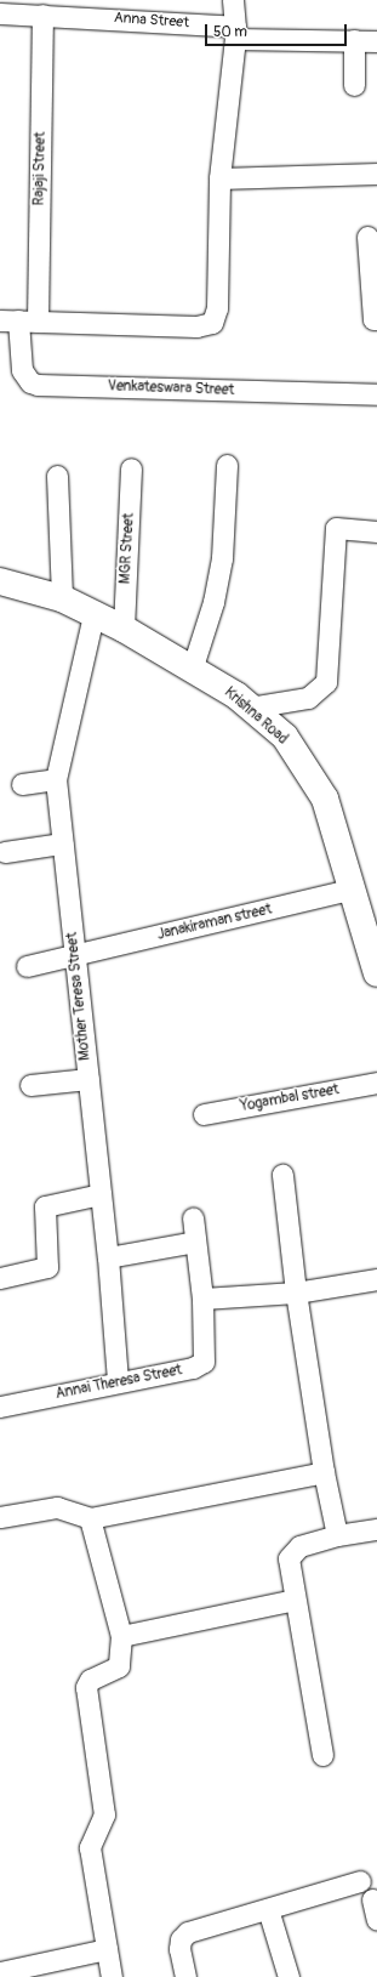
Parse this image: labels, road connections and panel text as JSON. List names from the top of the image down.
{
  "streets": {
    "street": [
      "Anna Street",
      "Rajaji Street",
      "Venkateswara Street",
      "MGR Street",
      "Krishna Road",
      "Janakiraman street",
      "Mother Teresa Street",
      "Yogambal street",
      "Annai Theresa Street"
    ]
  },
  "crossings": [
    ["Anna Street", "Rajaji Street"],
    ["Rajaji Street", "Venkateswara Street"],
    ["MGR Street", "Krishna Road"],
    ["Krishna Road", "Janakiraman street"],
    ["Krishna Road", "Mother Teresa Street"],
    ["Janakiraman street", "Mother Teresa Street"],
    ["Mother Teresa Street", "Annai Theresa Street"]
  ],
  "scale_bar": "50 m"
}
